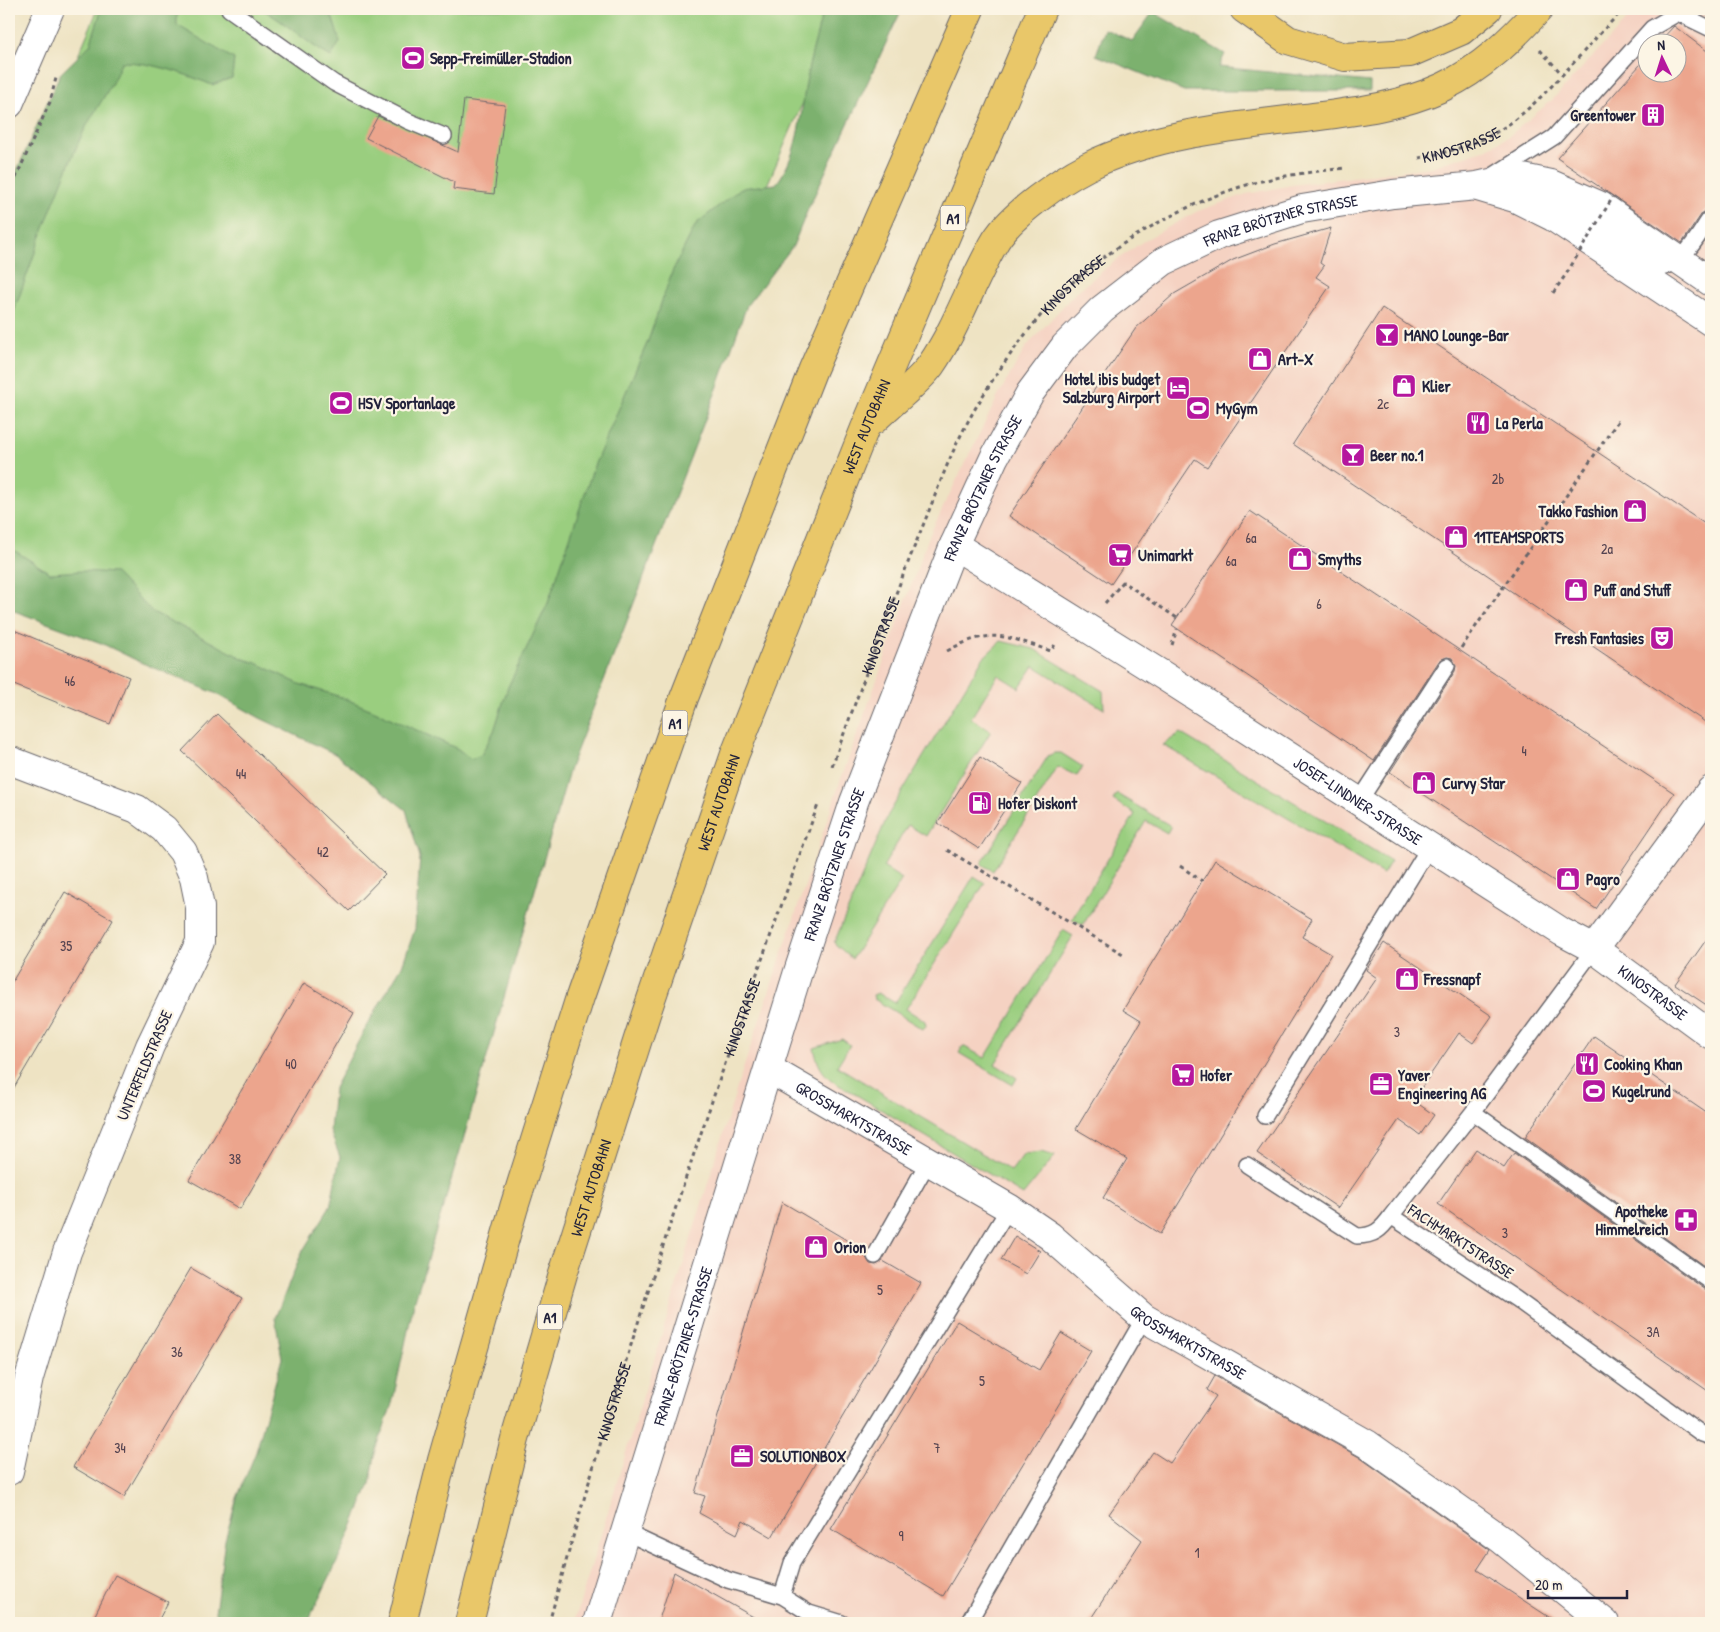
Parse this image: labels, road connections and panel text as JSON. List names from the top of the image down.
{
  "streets": {
    "highway": ["A1", "WEST AUTOBAHN"],
    "street": [
      "KINOSTRASSE",
      "FRANZ BRÖTZNER STRASSE",
      "JOSEF-LINDNER-STRASSE",
      "UNTERFELDSTRASSE",
      "GROSSMARKTSTRASSE",
      "FRANZ-BRÖTZNER-STRASSE"
    ],
    "lane": ["FACHMARKTSTRASSE"]
  },
  "crossings": [
    ["KINOSTRASSE", "JOSEF-LINDNER-STRASSE"],
    ["KINOSTRASSE", "FACHMARKTSTRASSE"],
    ["FRANZ BRÖTZNER STRASSE", "JOSEF-LINDNER-STRASSE"],
    ["FRANZ BRÖTZNER STRASSE", "GROSSMARKTSTRASSE"],
    ["FRANZ BRÖTZNER STRASSE", "FRANZ-BRÖTZNER-STRASSE"],
    ["JOSEF-LINDNER-STRASSE", "FACHMARKTSTRASSE"],
    ["GROSSMARKTSTRASSE", "FRANZ-BRÖTZNER-STRASSE"]
  ],
  "places": {
    "sports": [
      "Sepp-Freimüller-Stadion",
      "HSV Sportanlage",
      "MyGym",
      "Kugelrund"
    ],
    "building": ["Greentower"],
    "bar": ["MANO Lounge-Bar", "Beer no.1"],
    "shop": [
      "Art-X",
      "Klier",
      "Takko Fashion",
      "11TEAMSPORTS",
      "Smyths",
      "Puff and Stuff",
      "Curvy Star",
      "Pagro",
      "Fressnapf",
      "Orion"
    ],
    "hotel": ["Hotel ibis budget Salzburg Airport"],
    "restaurant": ["La Perla", "Cooking Khan"],
    "supermarket": ["Unimarkt", "Hofer"],
    "theatre": ["Fresh Fantasies"],
    "fuel station": ["Hofer Diskont"],
    "office": ["Yaver Engineering AG", "SOLUTIONBOX"],
    "pharmacy": ["Apotheke Himmelreich"]
  },
  "house_numbers": [
    "2c",
    "2b",
    "6a",
    "2a",
    "6a",
    "6",
    "46",
    "4",
    "44",
    "42",
    "35",
    "3",
    "40",
    "38",
    "3",
    "5",
    "3A",
    "36",
    "5",
    "34",
    "7",
    "9",
    "1"
  ],
  "scale_bar": "20 m",
  "north": "top"
}
